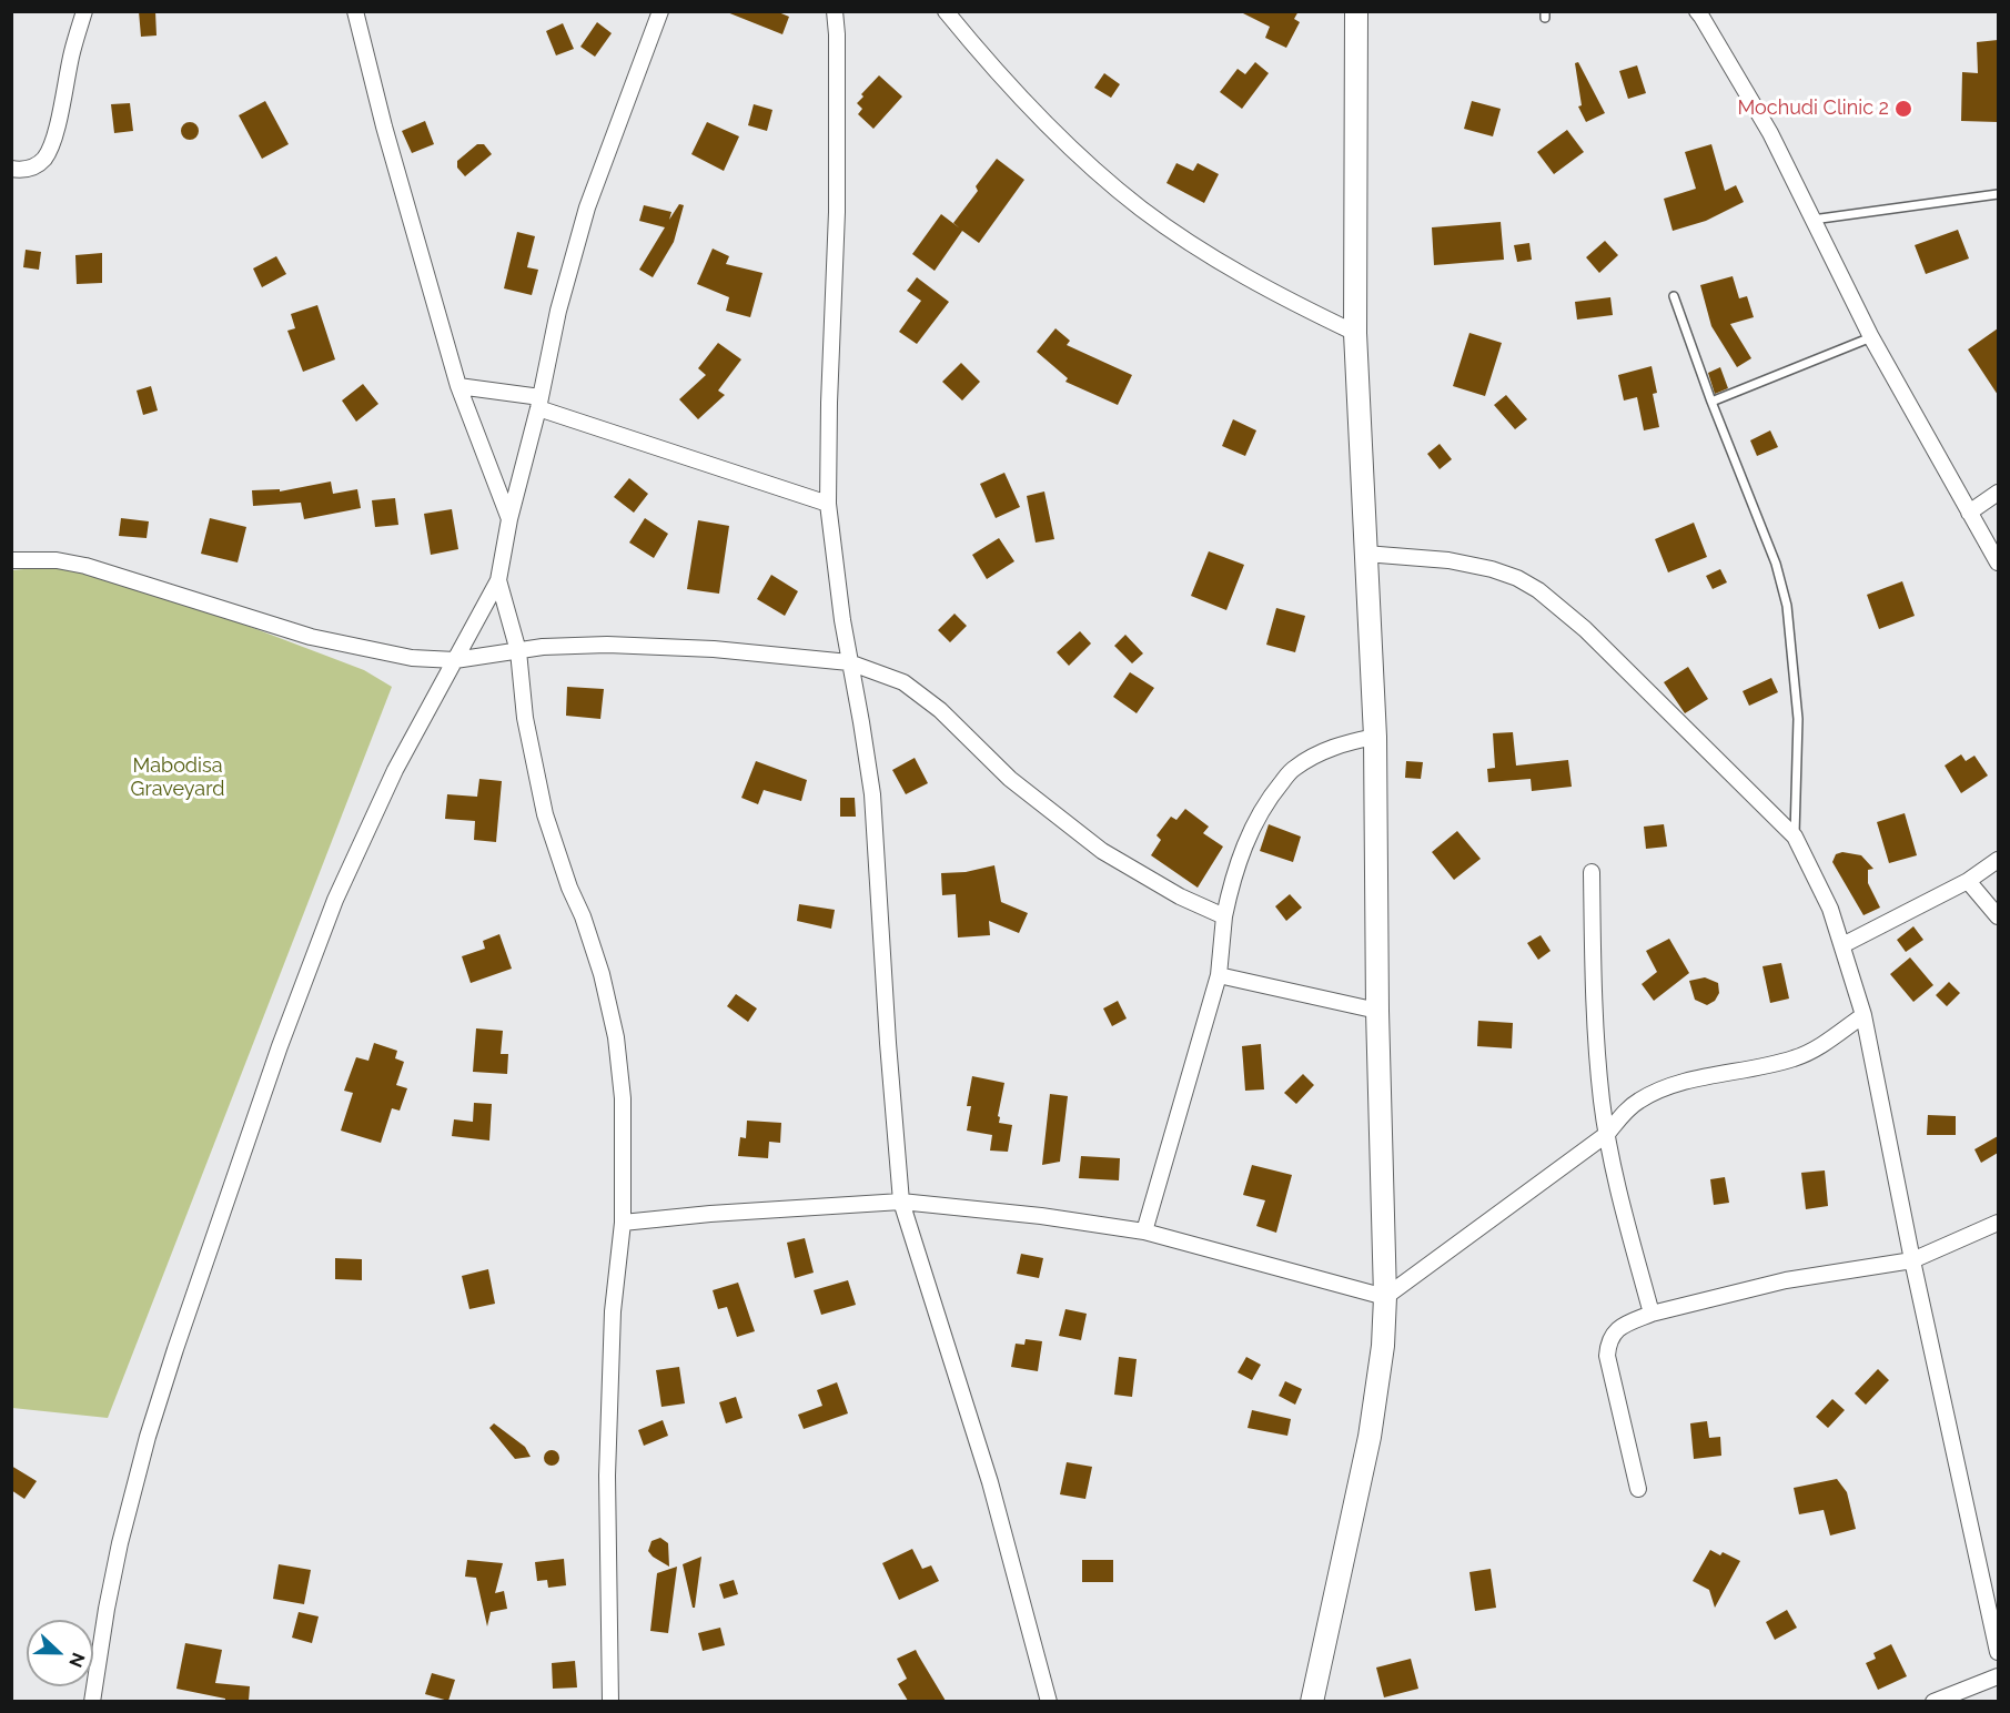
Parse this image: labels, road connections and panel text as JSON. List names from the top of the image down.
{
  "parks": ["Mabodisa Graveyard"],
  "places": ["Mochudi Clinic 2"],
  "north": "right"
}
